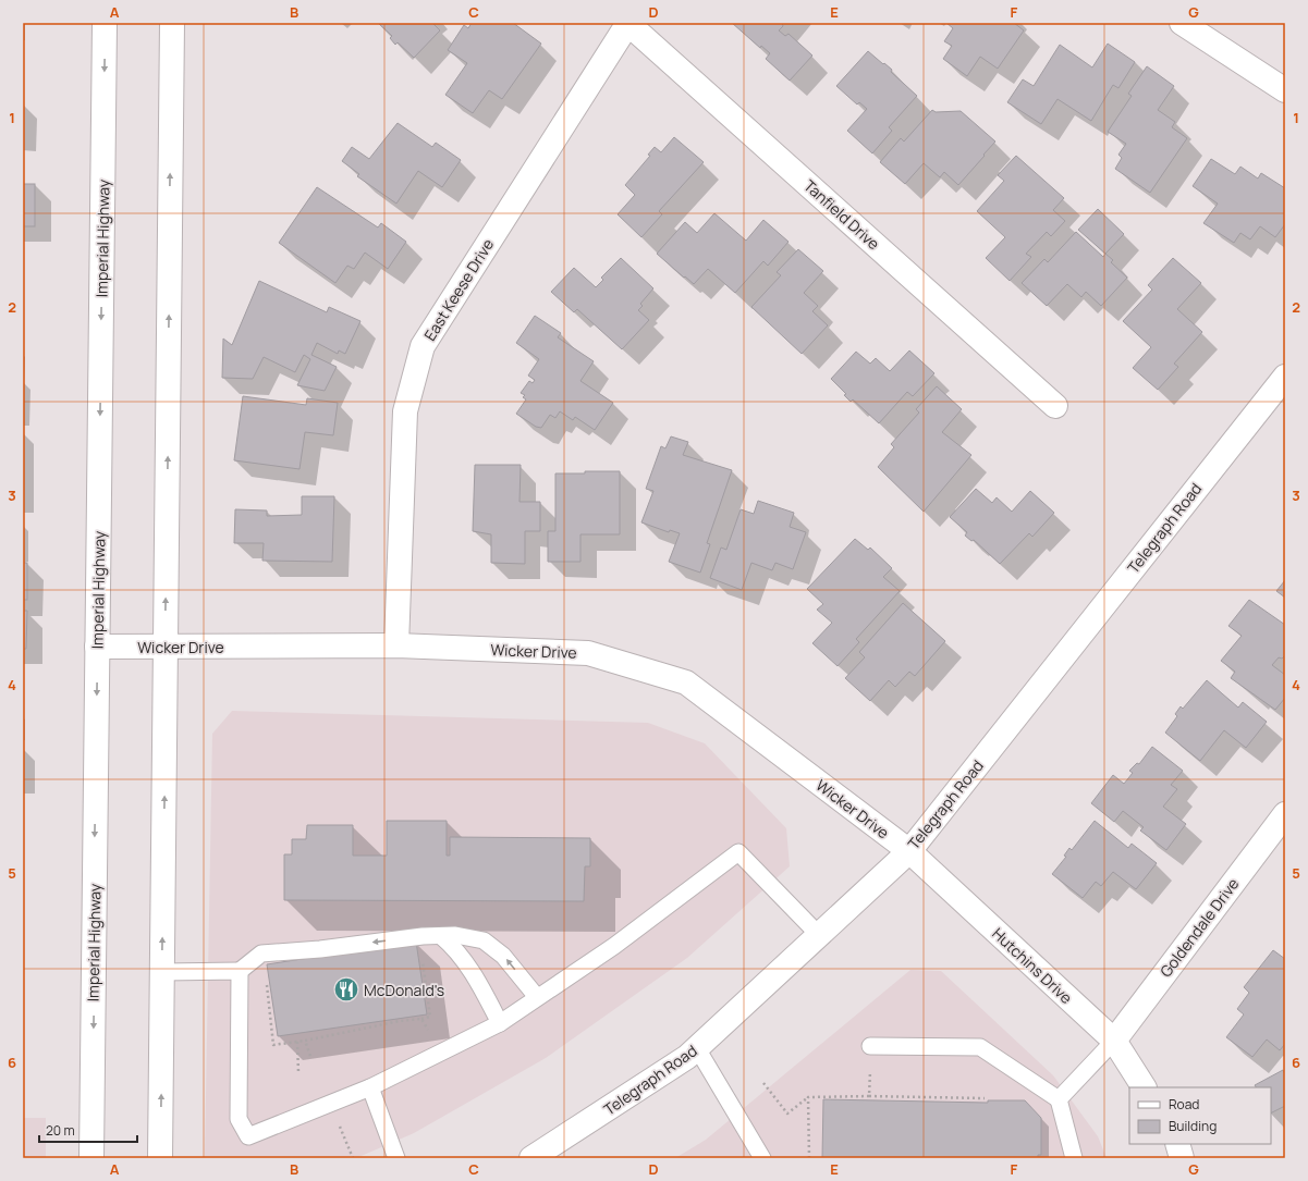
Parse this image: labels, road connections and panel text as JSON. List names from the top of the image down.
{
  "streets": {
    "main road": [
      "Tanfield Drive",
      "Imperial Highway",
      "East Keese Drive",
      "Telegraph Road",
      "Wicker Drive",
      "Goldendale Drive",
      "Hutchins Drive"
    ]
  },
  "crossings": [
    ["Tanfield Drive", "East Keese Drive"],
    ["Imperial Highway", "Wicker Drive"],
    ["East Keese Drive", "Wicker Drive"],
    ["Telegraph Road", "Wicker Drive"],
    ["Telegraph Road", "Hutchins Drive"],
    ["Wicker Drive", "Hutchins Drive"],
    ["Goldendale Drive", "Hutchins Drive"]
  ],
  "places": {
    "restaurant": ["McDonald's"]
  },
  "legend": ["Road", "Building"],
  "scale_bar": "20 m",
  "grid": {
    "columns": [
      "A",
      "B",
      "C",
      "D",
      "E",
      "F",
      "G"
    ],
    "rows": [
      "1",
      "2",
      "3",
      "4",
      "5",
      "6"
    ]
  }
}
